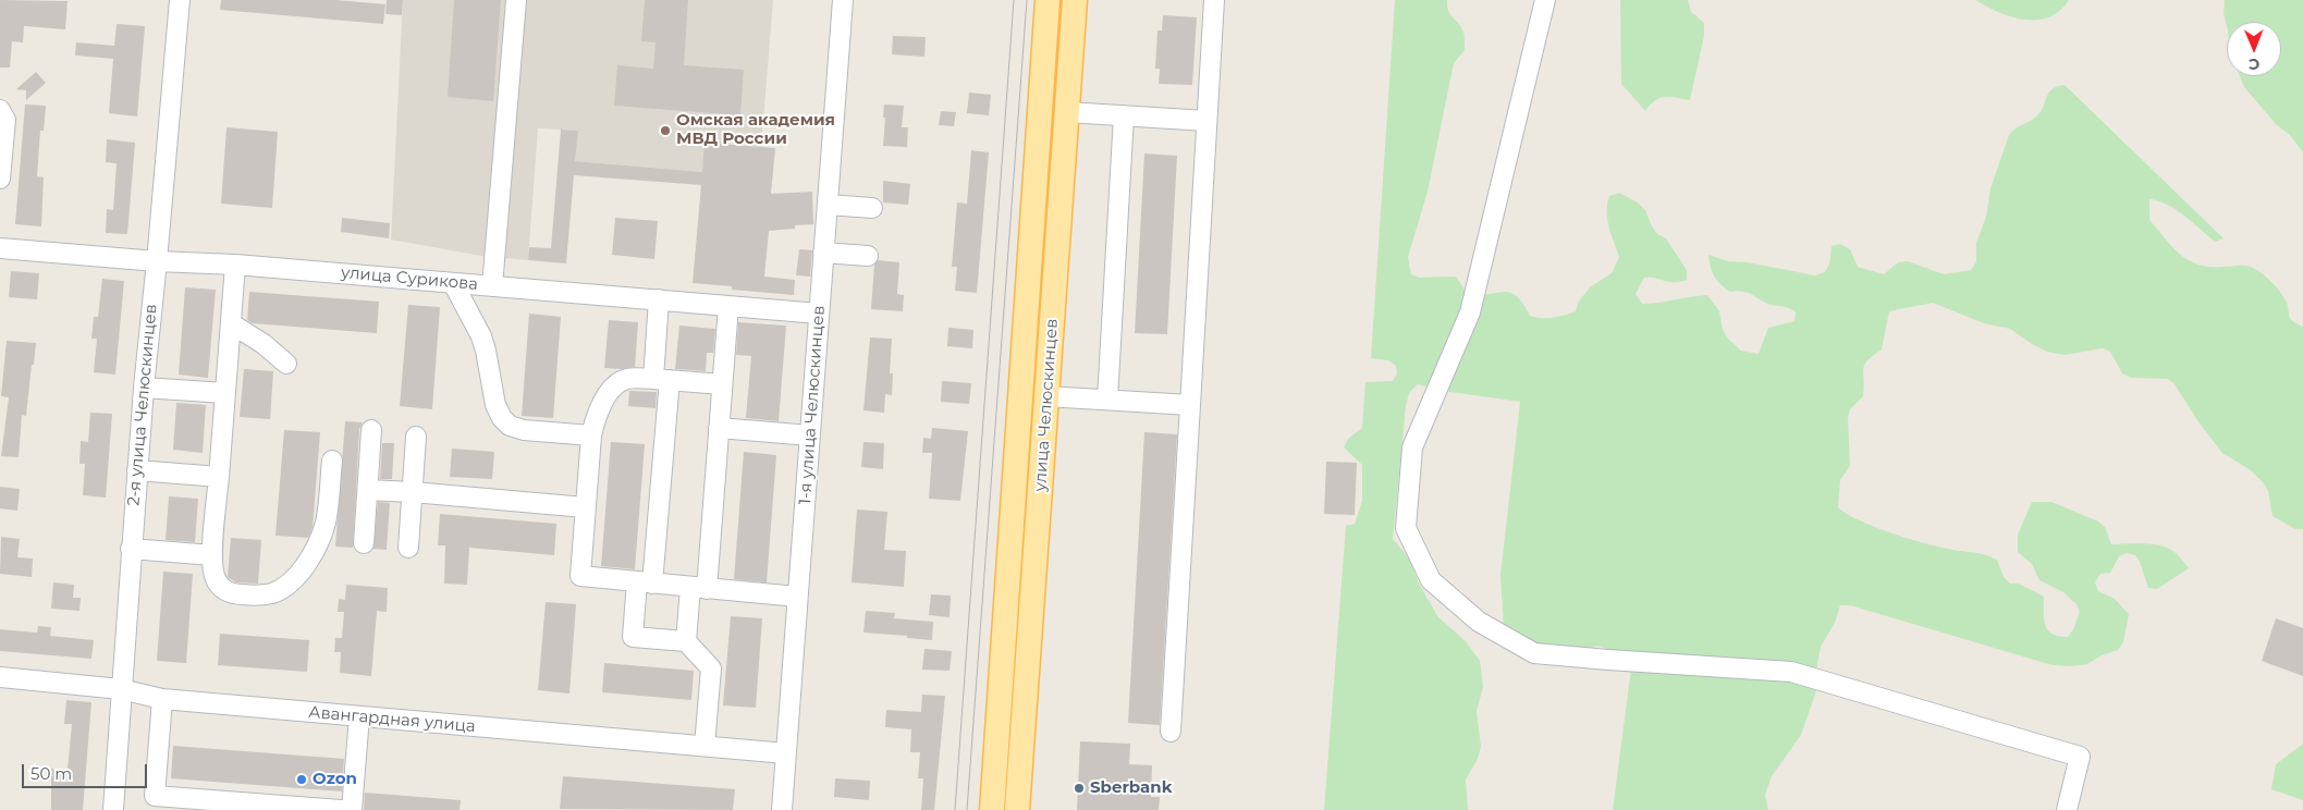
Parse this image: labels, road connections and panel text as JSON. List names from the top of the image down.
{
  "streets": {
    "main road": ["улица Челюскинцев"],
    "street": [
      "улица Сурикова",
      "2-я улица Челюскинцев",
      "1-я улица Челюскинцев",
      "Авангардная улица"
    ]
  },
  "crossings": [
    ["улица Сурикова", "2-я улица Челюскинцев"],
    ["улица Сурикова", "1-я улица Челюскинцев"],
    ["2-я улица Челюскинцев", "Авангардная улица"],
    ["1-я улица Челюскинцев", "Авангардная улица"]
  ],
  "places": ["Омская академия МВД России", "Ozon", "Sberbank"],
  "scale_bar": "50 m",
  "north": "bottom"
}
